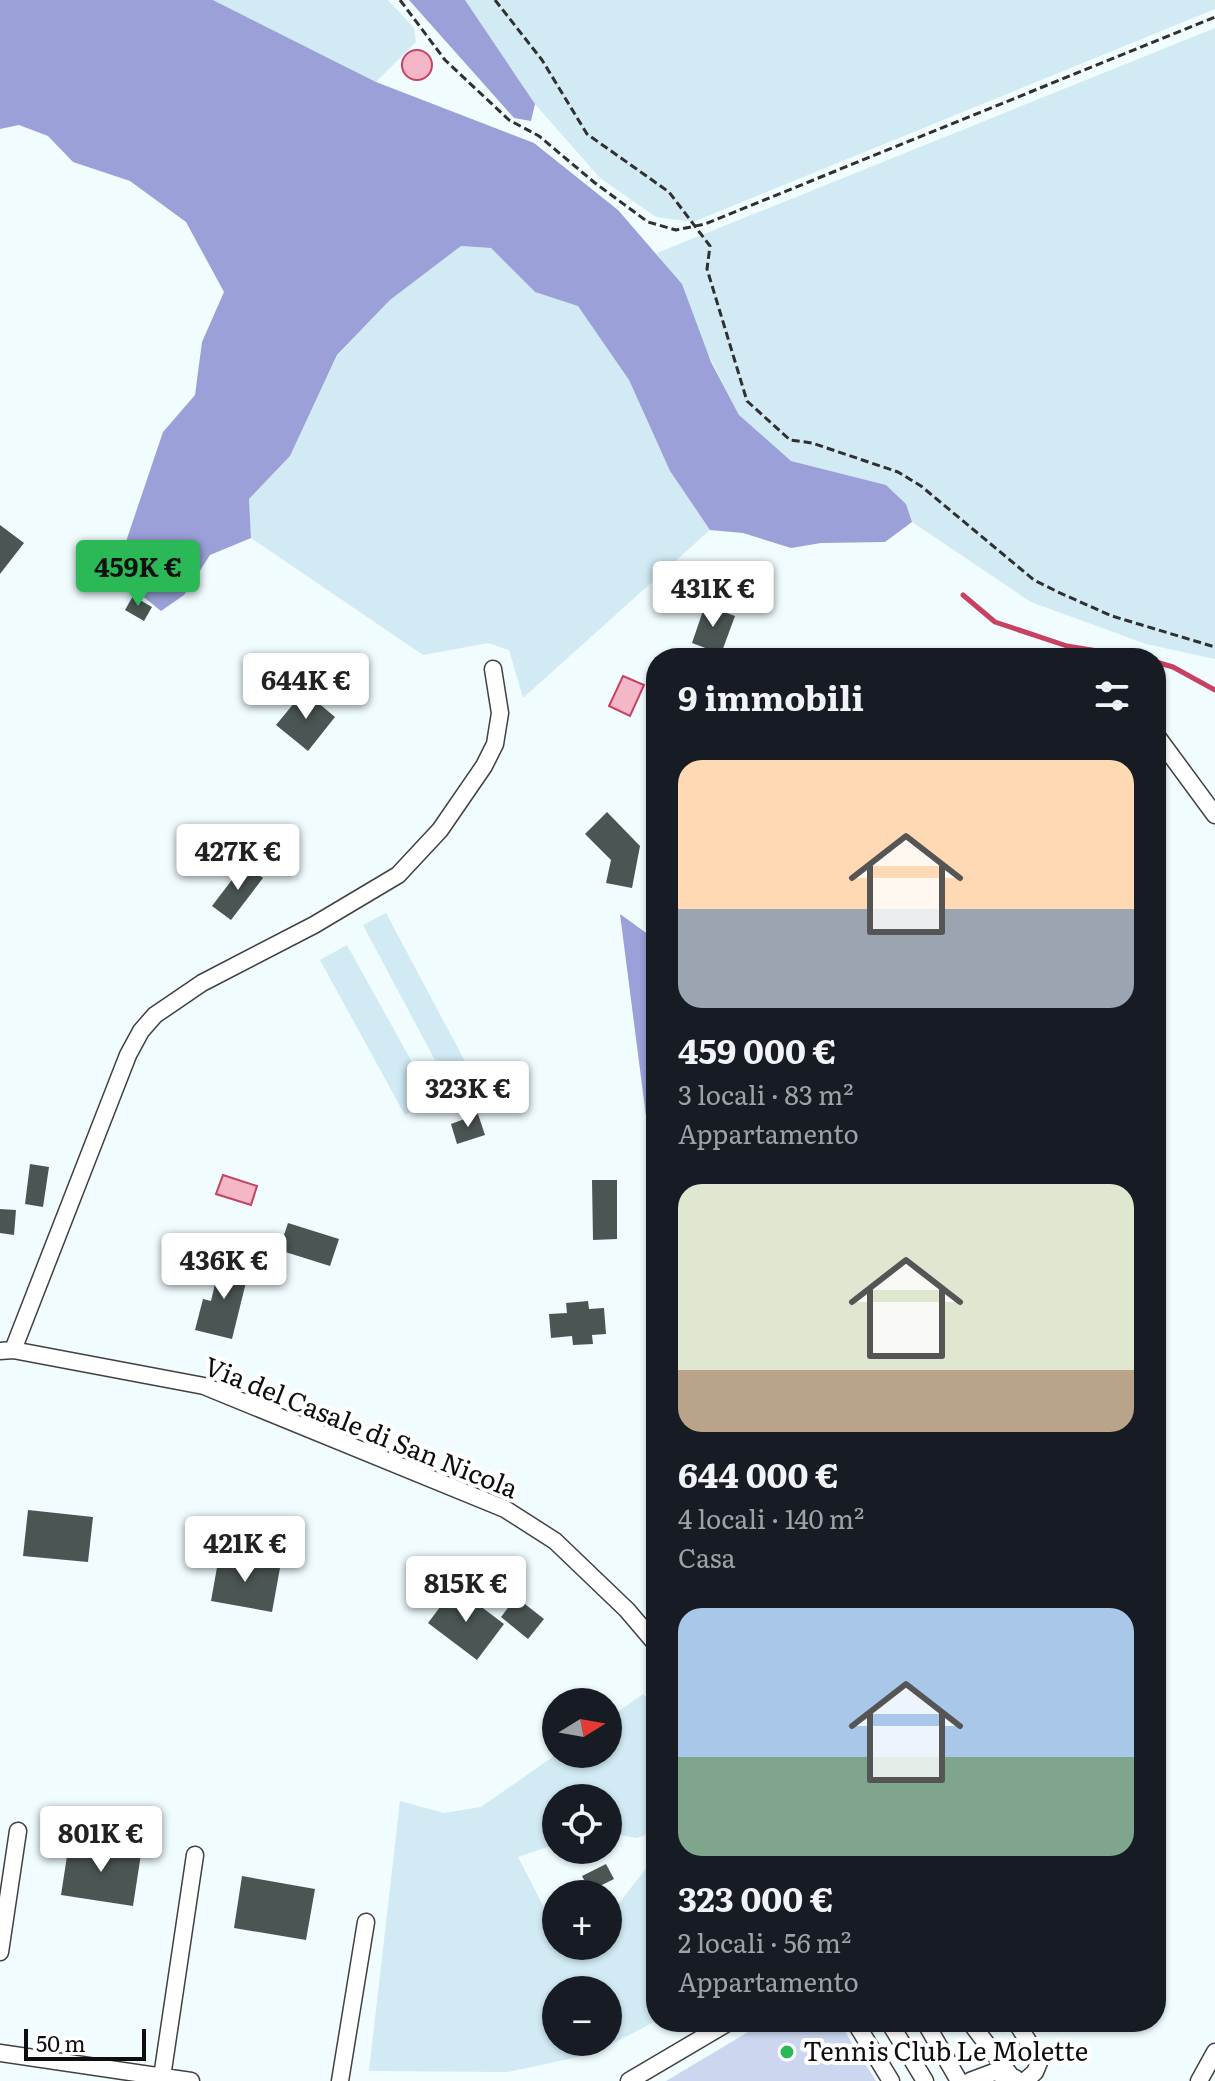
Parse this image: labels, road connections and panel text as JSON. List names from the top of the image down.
{
  "streets": {
    "street": ["Via del Casale di San Nicola"]
  },
  "places": ["Tennis Club Le Molette"],
  "scale_bar": "50 m",
  "north": "right",
  "page": {
    "price": [
      "459K €",
      "431K €",
      "644K €",
      "427K €",
      "323K €",
      "436K €",
      "421K €",
      "815K €",
      "801K €"
    ],
    "heading": "9 immobili",
    "list": [
      {
        "name": "459 000 €",
        "note": "3 locali · 83 m² · Appartamento"
      },
      {
        "name": "644 000 €",
        "note": "4 locali · 140 m² · Casa"
      },
      {
        "name": "323 000 €",
        "note": "2 locali · 56 m² · Appartamento"
      }
    ],
    "map_buttons": ["+", "−"],
    "scale": "50 m"
  }
}
